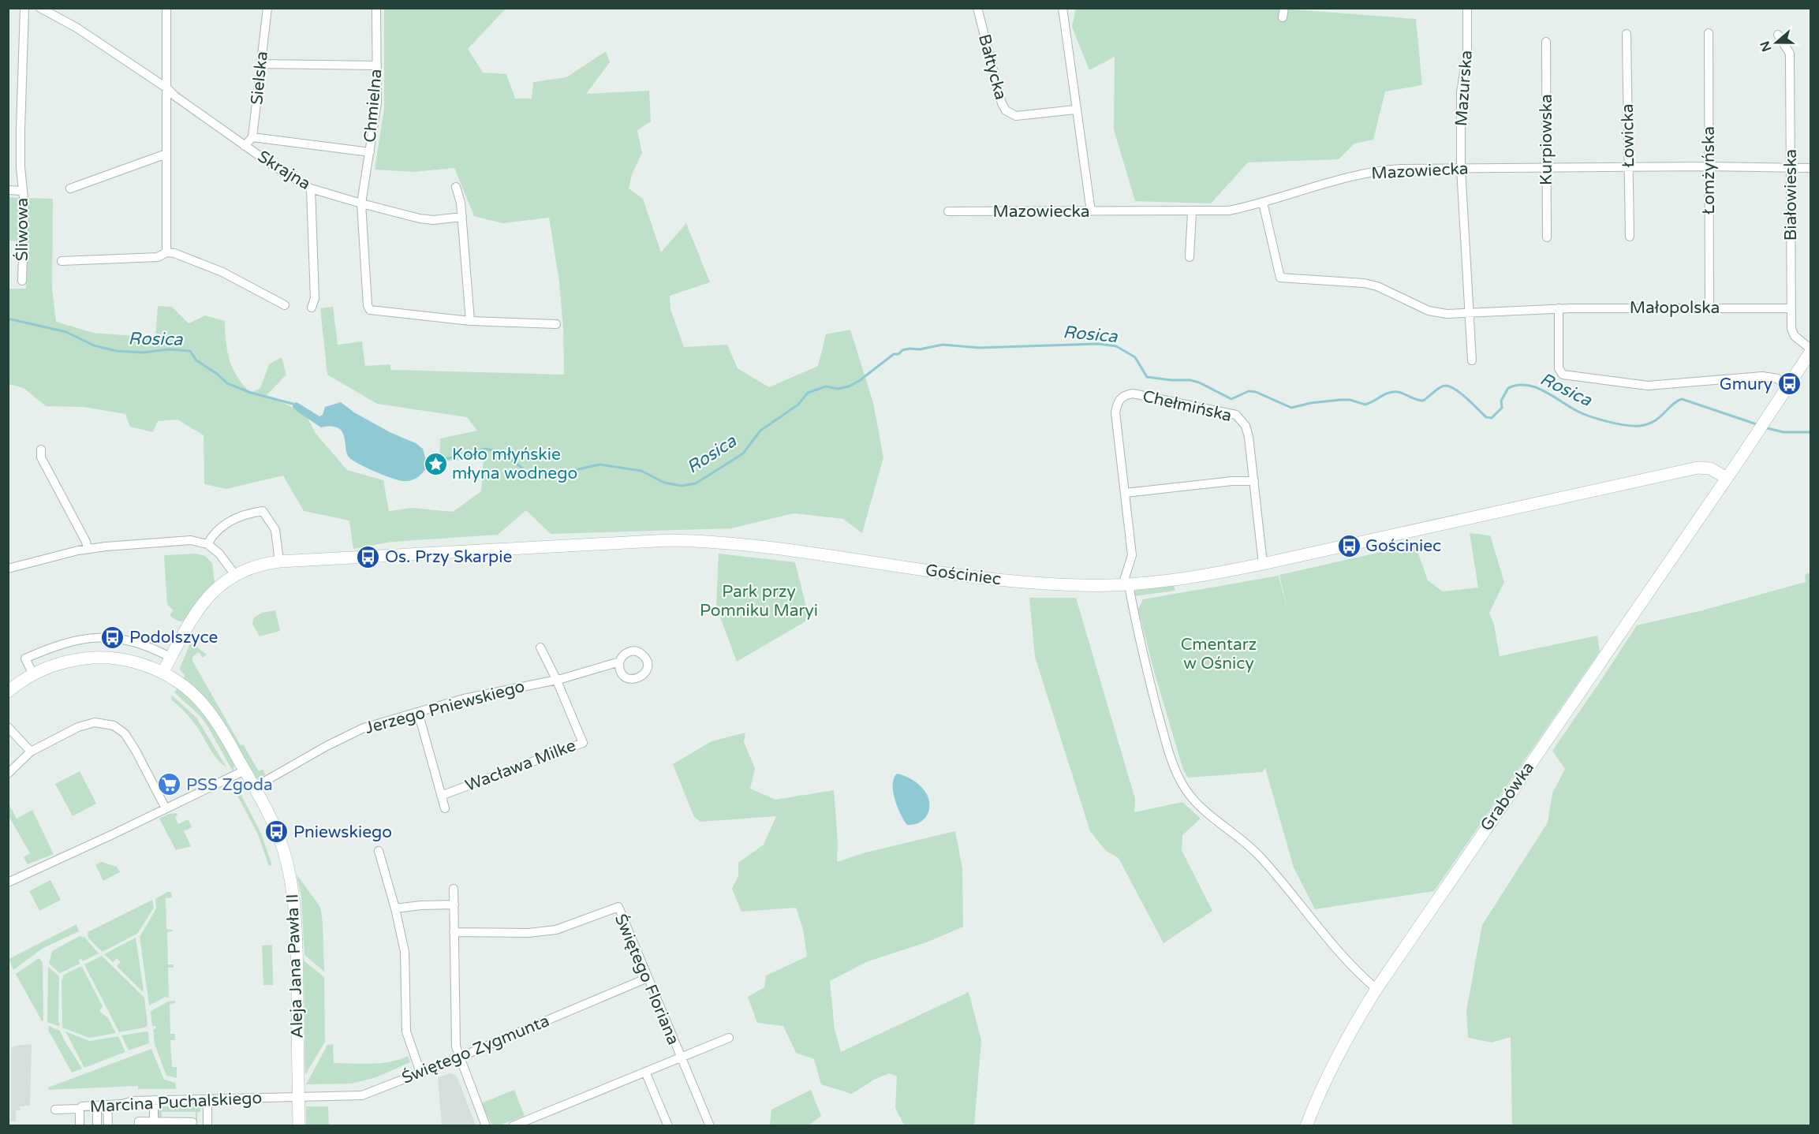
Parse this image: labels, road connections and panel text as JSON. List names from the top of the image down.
{
  "streets": {
    "street": [
      "Bałtycka",
      "Sielska",
      "Mazurska",
      "Chmielna",
      "Łowicka",
      "Kurpiowska",
      "Skrajna",
      "Łomżyńska",
      "Mazowiecka",
      "Białowieska",
      "Śliwowa",
      "Małopolska",
      "Chełmińska",
      "Gościniec",
      "Jerzego Pniewskiego",
      "Wacława Milke",
      "Grabówka",
      "Aleja Jana Pawła II",
      "Świętego Floriana",
      "Świętego Zygmunta",
      "Marcina Puchalskiego"
    ]
  },
  "crossings": [
    ["Sielska", "Skrajna"],
    ["Mazurska", "Mazowiecka"],
    ["Chmielna", "Skrajna"],
    ["Łowicka", "Mazowiecka"],
    ["Kurpiowska", "Mazowiecka"],
    ["Łomżyńska", "Mazowiecka"],
    ["Łomżyńska", "Małopolska"],
    ["Mazowiecka", "Białowieska"],
    ["Mazowiecka", "Małopolska"],
    ["Białowieska", "Małopolska"],
    ["Białowieska", "Grabówka"],
    ["Chełmińska", "Gościniec"],
    ["Gościniec", "Grabówka"],
    ["Gościniec", "Aleja Jana Pawła II"],
    ["Jerzego Pniewskiego", "Wacława Milke"],
    ["Jerzego Pniewskiego", "Aleja Jana Pawła II"],
    ["Aleja Jana Pawła II", "Świętego Zygmunta"],
    ["Aleja Jana Pawła II", "Marcina Puchalskiego"],
    ["Świętego Floriana", "Świętego Zygmunta"],
    ["Świętego Zygmunta", "Marcina Puchalskiego"]
  ],
  "water": ["Rosica"],
  "parks": ["Park przy Pomniku Maryi", "Cmentarz w Ośnicy"],
  "places": {
    "bus stop": [
      "Gmury",
      "Gościniec",
      "Os. Przy Skarpie",
      "Podolszyce",
      "Pniewskiego"
    ],
    "place": ["Koło młyńskie młyna wodnego"],
    "supermarket": ["PSS Zgoda"]
  },
  "north": "left"
}
